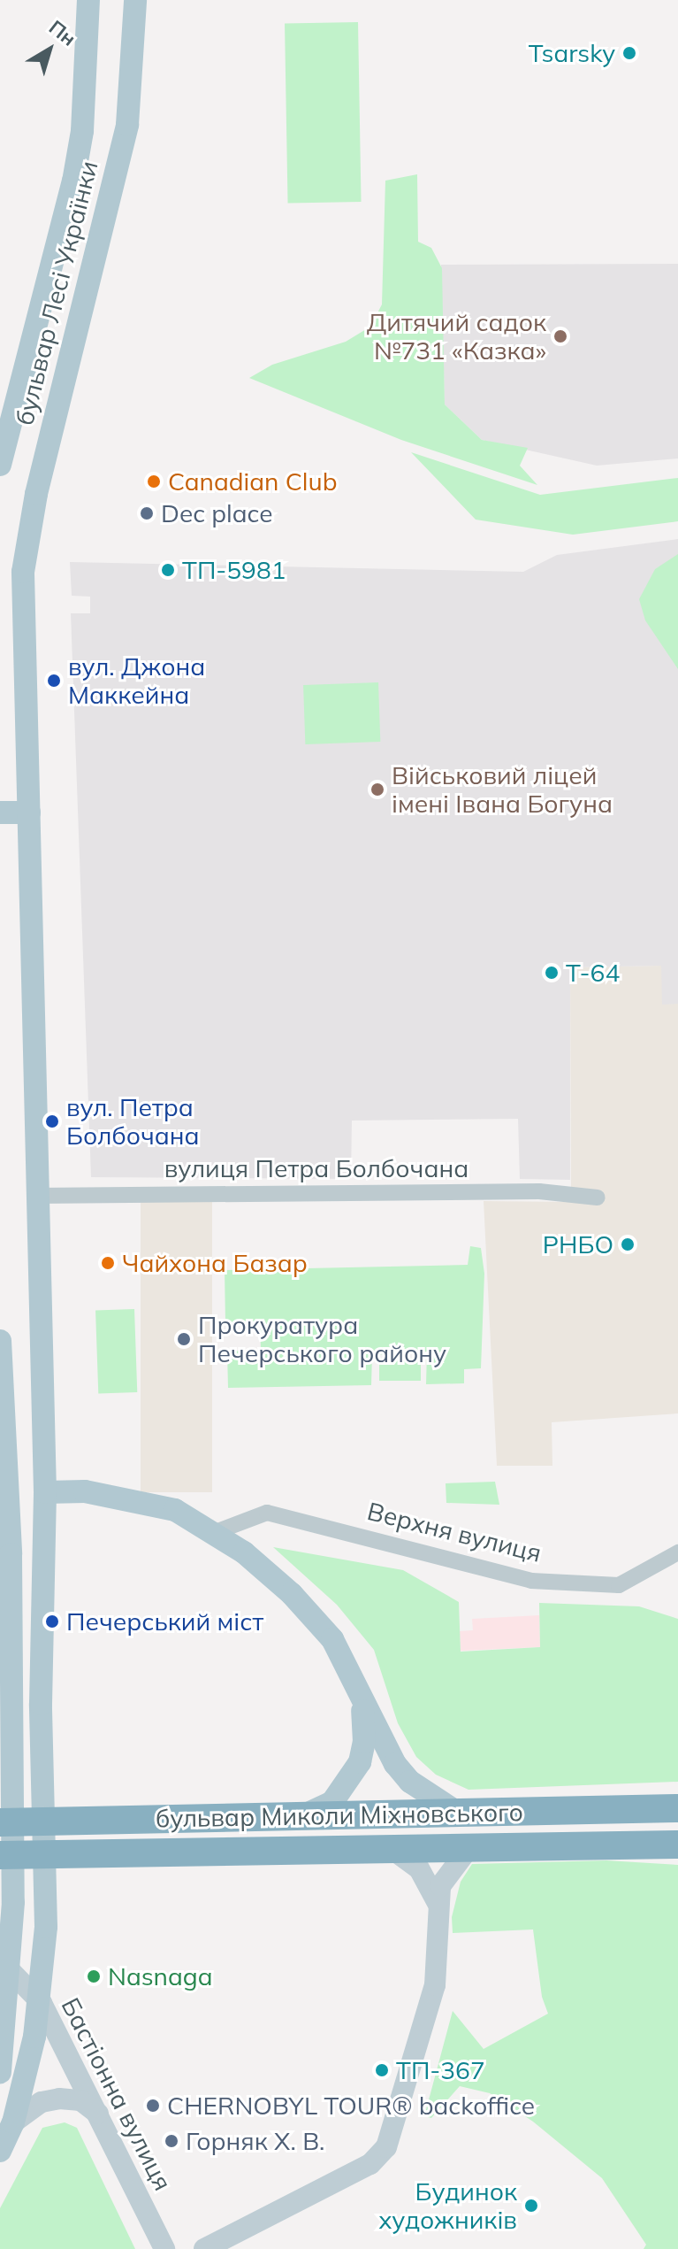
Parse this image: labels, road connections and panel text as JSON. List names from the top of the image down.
{
  "streets": {
    "highway": ["бульвар Миколи Міхновського"],
    "main road": ["бульвар Лесі Українки"],
    "street": ["вулиця Петра Болбочана", "Верхня вулиця", "Бастіонна вулиця"]
  },
  "crossings": [
    ["бульвар Лесі Українки", "вулиця Петра Болбочана"],
    ["бульвар Лесі Українки", "Бастіонна вулиця"]
  ],
  "places": [
    "Tsarsky",
    "Дитячий садок №731 «Казка»",
    "Canadian Club",
    "Dec place",
    "ТП-5981",
    "вул. Джона Маккейна",
    "Військовий ліцей імені Івана Богуна",
    "Т-64",
    "вул. Петра Болбочана",
    "РНБО",
    "Чайхона Базар",
    "Прокуратура Печерського району",
    "Печерський міст",
    "Nasnaga",
    "ТП-367",
    "CHERNOBYL TOUR® backoffice",
    "Горняк Х. В.",
    "Будинок художників"
  ],
  "north": "top right"
}
